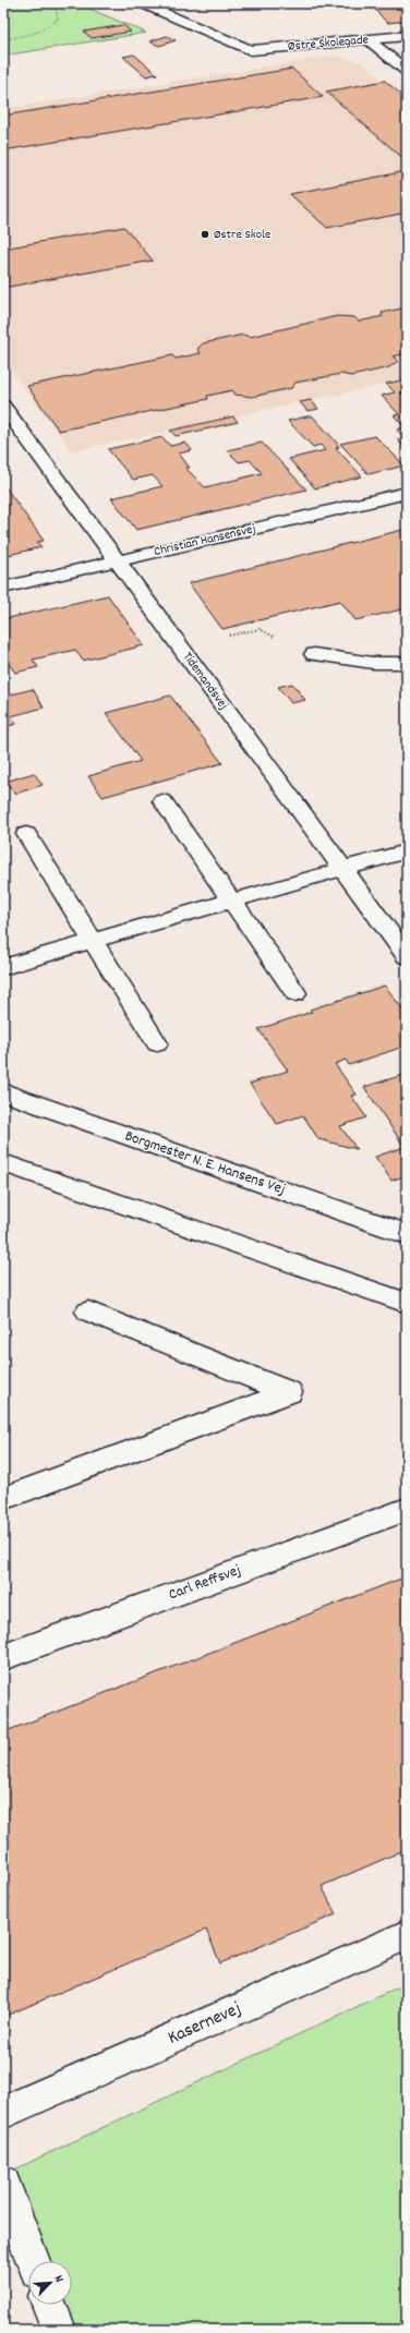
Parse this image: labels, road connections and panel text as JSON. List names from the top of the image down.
{
  "streets": {
    "street": [
      "Østre Skolegade",
      "Christian Hansensvej",
      "Tidemandsvej",
      "Borgmester N. E. Hansens Vej",
      "Carl Reffsvej",
      "Kasernevej"
    ]
  },
  "crossings": [
    ["Christian Hansensvej", "Tidemandsvej"]
  ],
  "places": ["Østre Skole"],
  "north": "top right"
}
